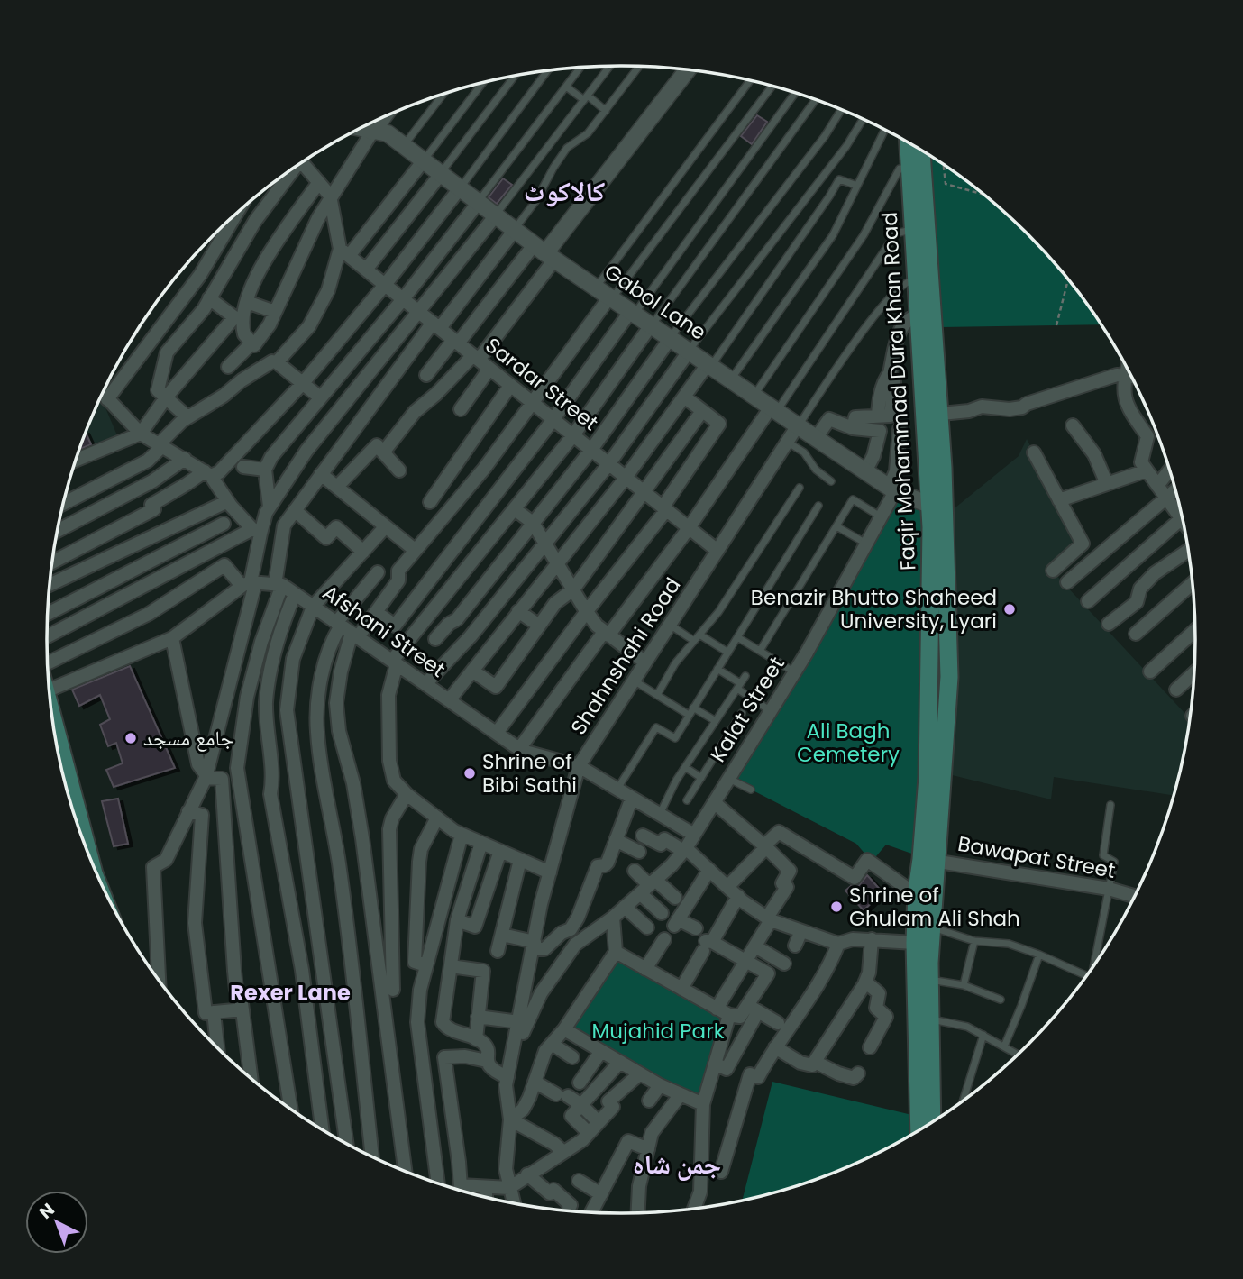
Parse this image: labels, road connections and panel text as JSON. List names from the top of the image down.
{
  "streets": {
    "main road": ["Faqir Mohammad Dura Khan Road"],
    "street": [
      "Gabol Lane",
      "Sardar Street",
      "Afshani Street",
      "Shahnshahi Road",
      "Kalat Street",
      "Bawapat Street"
    ]
  },
  "crossings": [
    ["Gabol Lane", "Faqir Mohammad Dura Khan Road"],
    ["Gabol Lane", "Shahnshahi Road"],
    ["Gabol Lane", "Kalat Street"],
    ["Sardar Street", "Shahnshahi Road"],
    ["Faqir Mohammad Dura Khan Road", "Bawapat Street"],
    ["Afshani Street", "Shahnshahi Road"],
    ["Afshani Street", "Kalat Street"],
    ["Shahnshahi Road", "Kalat Street"]
  ],
  "districts": ["کالاکوٹ", "Rexer Lane", "جمن شاہ"],
  "parks": ["Ali Bagh Cemetery", "Mujahid Park"],
  "places": [
    "Benazir Bhutto Shaheed University, Lyari",
    "جامع مسجد",
    "Shrine of Bibi Sathi",
    "Shrine of Ghulam Ali Shah"
  ],
  "north": "top left"
}
